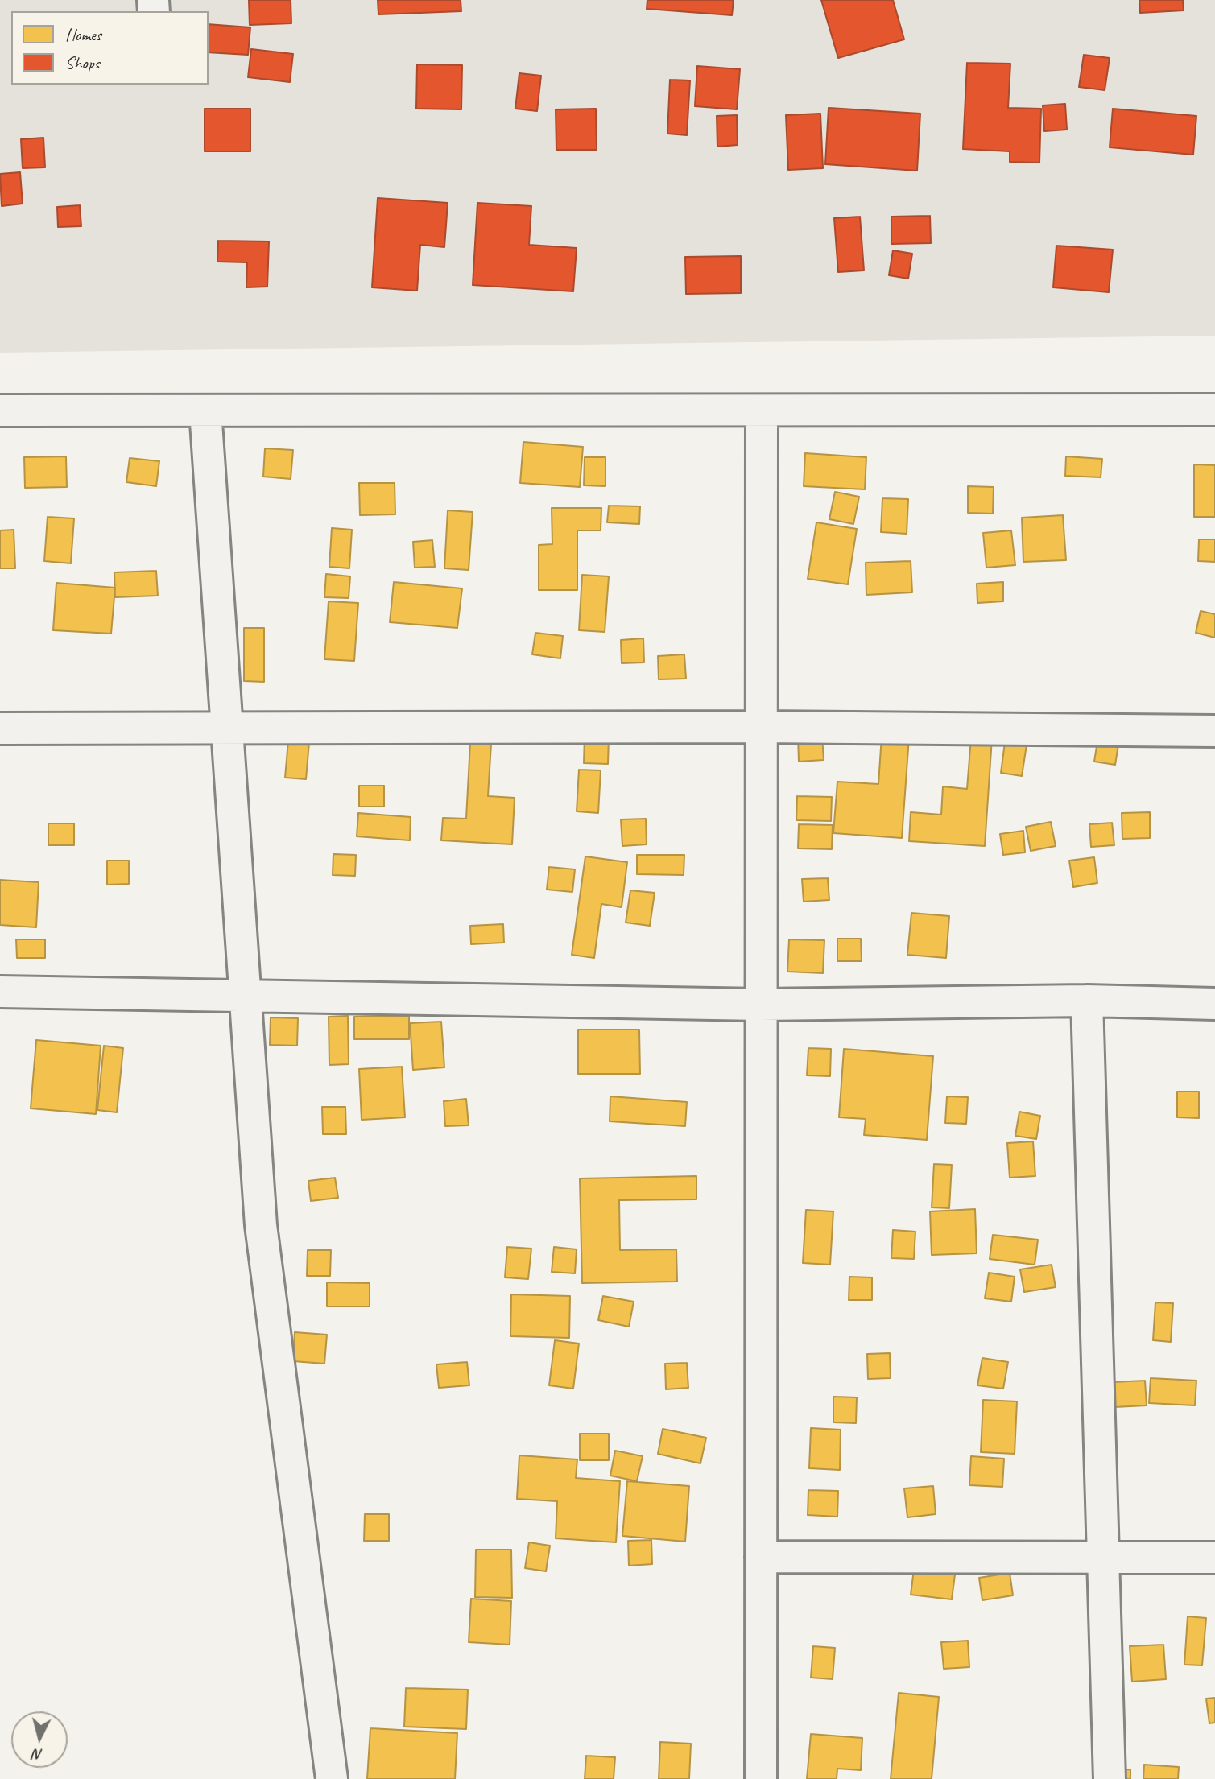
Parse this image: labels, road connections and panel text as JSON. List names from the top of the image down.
{
  "legend": ["Homes", "Shops"],
  "north": "bottom"
}
